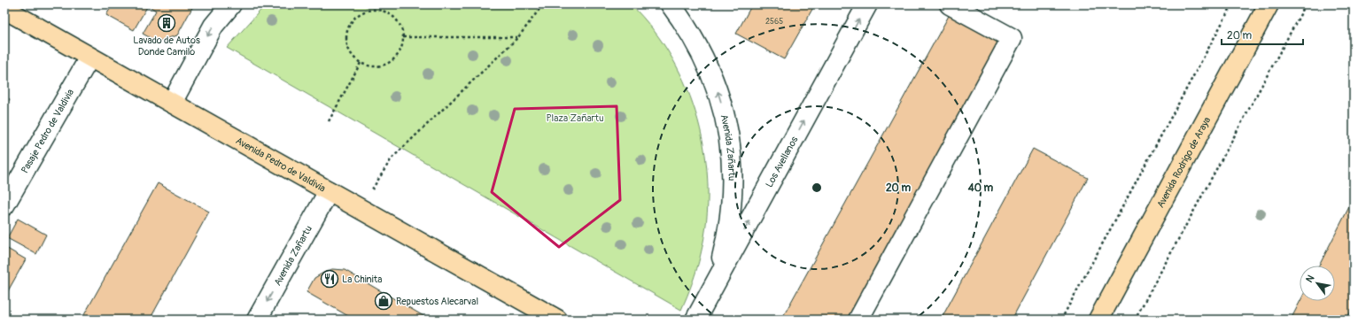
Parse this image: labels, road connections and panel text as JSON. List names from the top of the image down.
{
  "streets": {
    "main road": ["Avenida Rodrigo de Araya", "Avenida Pedro de Valdivia"],
    "street": ["Pasaje Pedro de Valdivia", "Avenida Zañartu", "Los Avellanos"]
  },
  "crossings": [
    ["Pasaje Pedro de Valdivia", "Avenida Pedro de Valdivia"],
    ["Avenida Zañartu", "Los Avellanos"],
    ["Avenida Zañartu", "Avenida Pedro de Valdivia"]
  ],
  "one_way": ["Los Avellanos"],
  "parks": ["Plaza Zañartu"],
  "places": {
    "building": ["Lavado de Autos Donde Camilo"],
    "restaurant": ["La Chinita"],
    "shop": ["Repuestos Alecarval"]
  },
  "house_numbers": ["2565"],
  "scale_bar": "20 m",
  "north": "top left",
  "rings": ["20 m", "40 m"]
}
